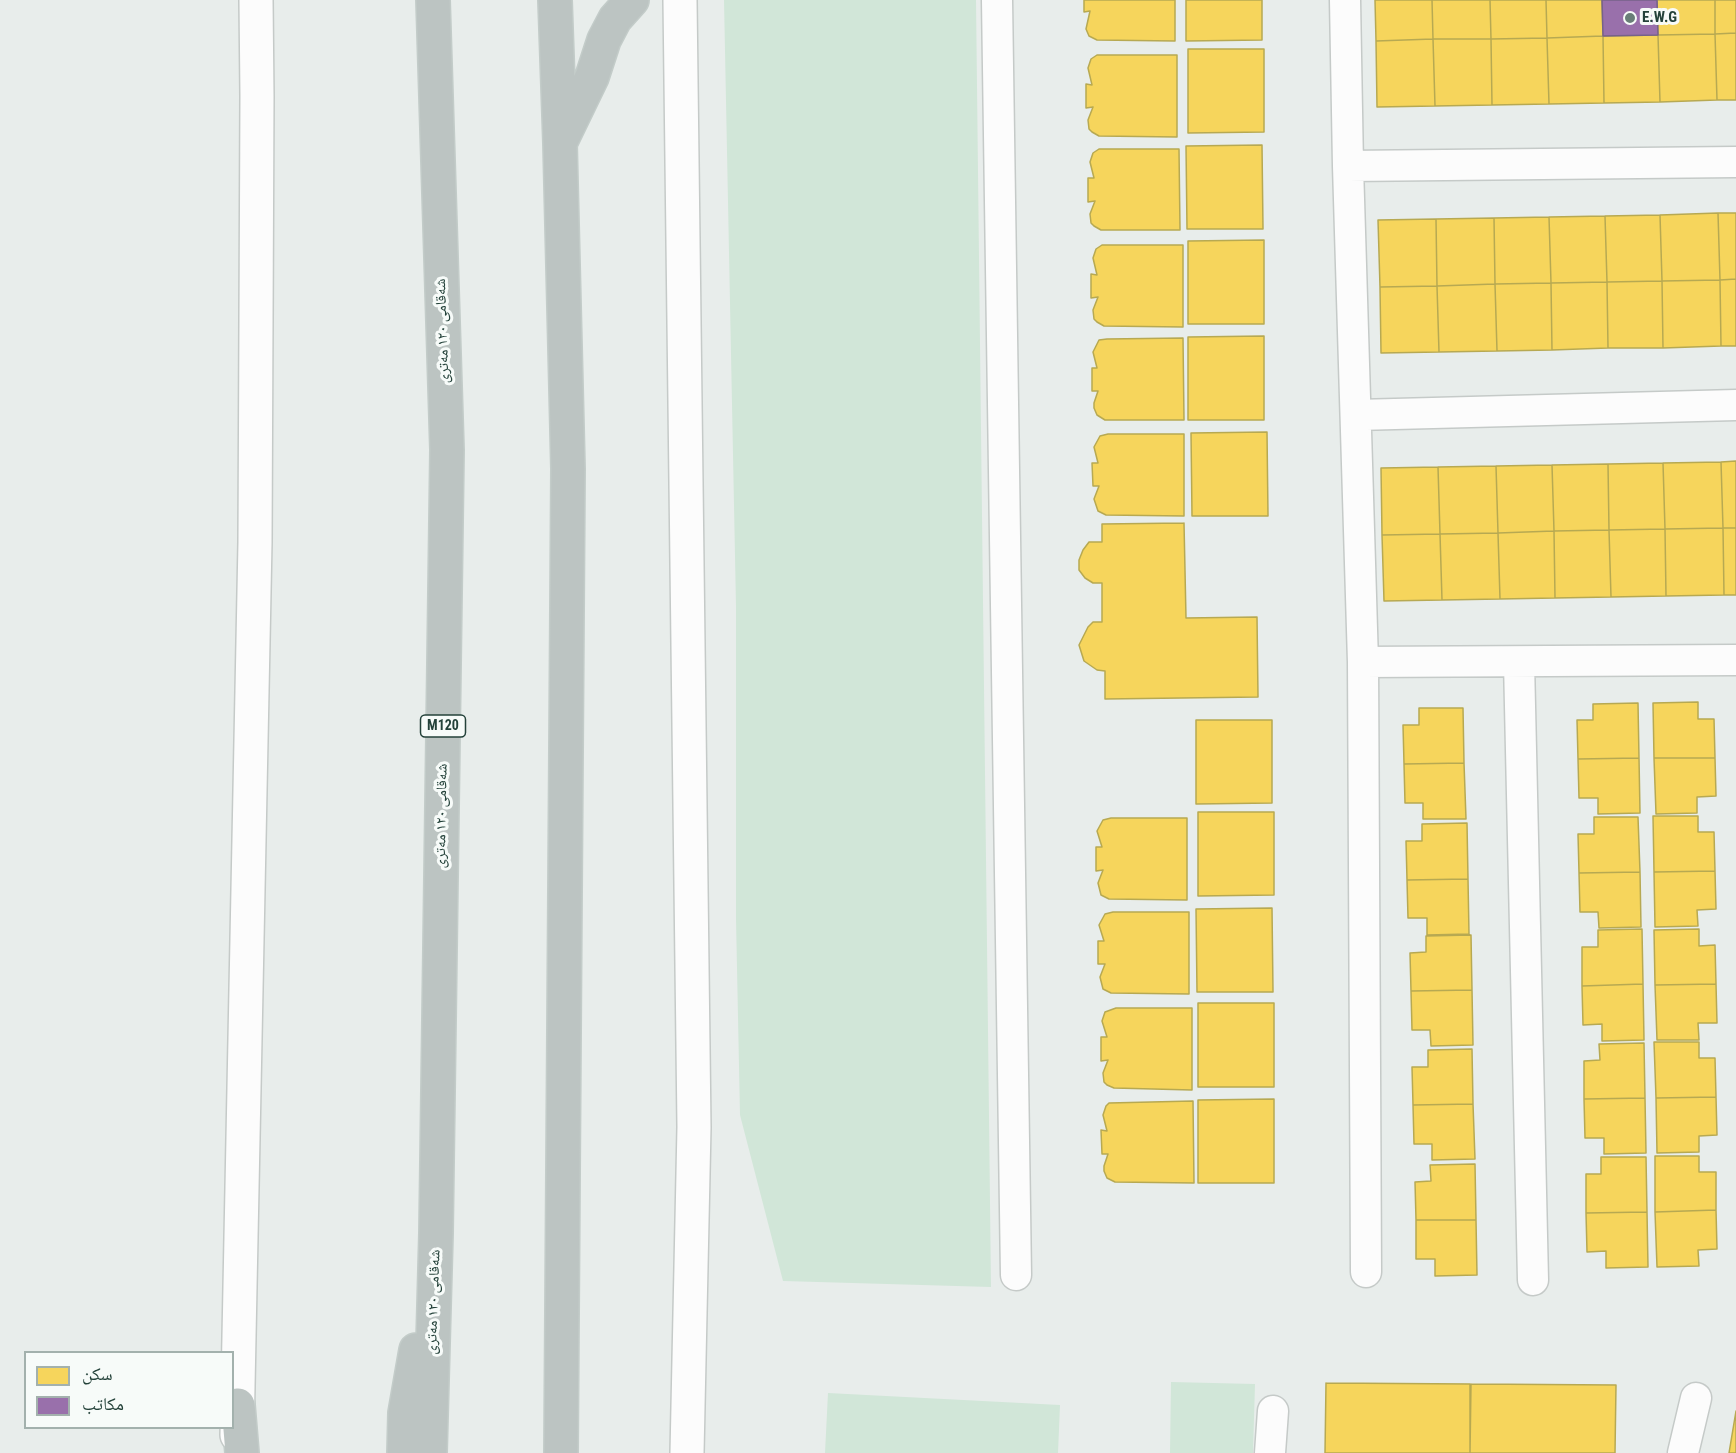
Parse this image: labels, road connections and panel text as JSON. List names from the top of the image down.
{
  "streets": {
    "highway": ["شەقامی ١٢٠ مەتری", "M120"]
  },
  "places": ["E.W.G"],
  "legend": ["سكن", "مكاتب"]
}
